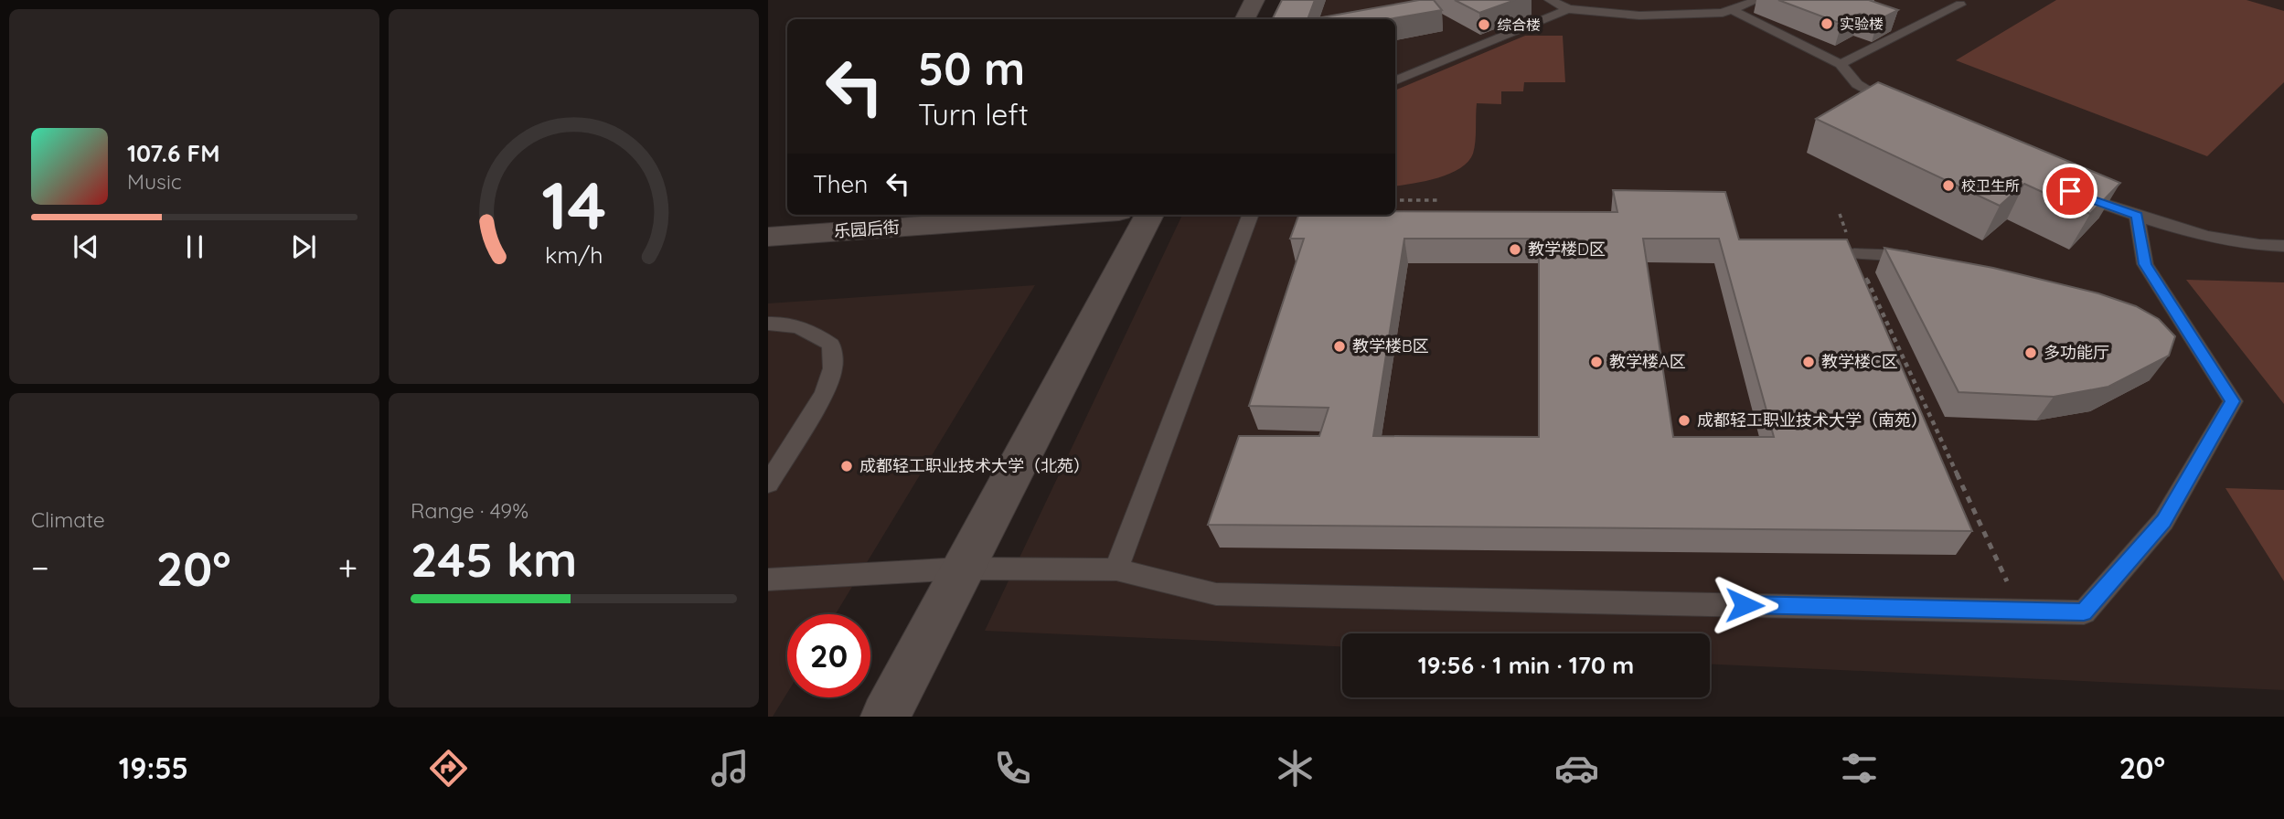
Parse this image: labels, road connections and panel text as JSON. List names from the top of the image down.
{
  "streets": {
    "street": ["乐园后街"]
  },
  "places": [
    "实验楼",
    "综合楼",
    "校卫生所",
    "教学楼D区",
    "教学楼B区",
    "多功能厅",
    "教学楼A区",
    "教学楼C区",
    "成都轻工职业技术大学（南苑）",
    "成都轻工职业技术大学（北苑）"
  ],
  "page": {
    "turn": ["50 m", "Turn left"],
    "song": ["107.6 FM", "Music"],
    "then": "Then",
    "tile": [
      "Climate",
      ["Range · 49%", "245 km"]
    ],
    "heat": ["−", "20°", "+"],
    "limit": "20",
    "trip": "19:56 · 1 min · 170 m",
    "tabs": ["19:55", "20°"],
    "gauge": ["14", "km/h"]
  }
}
